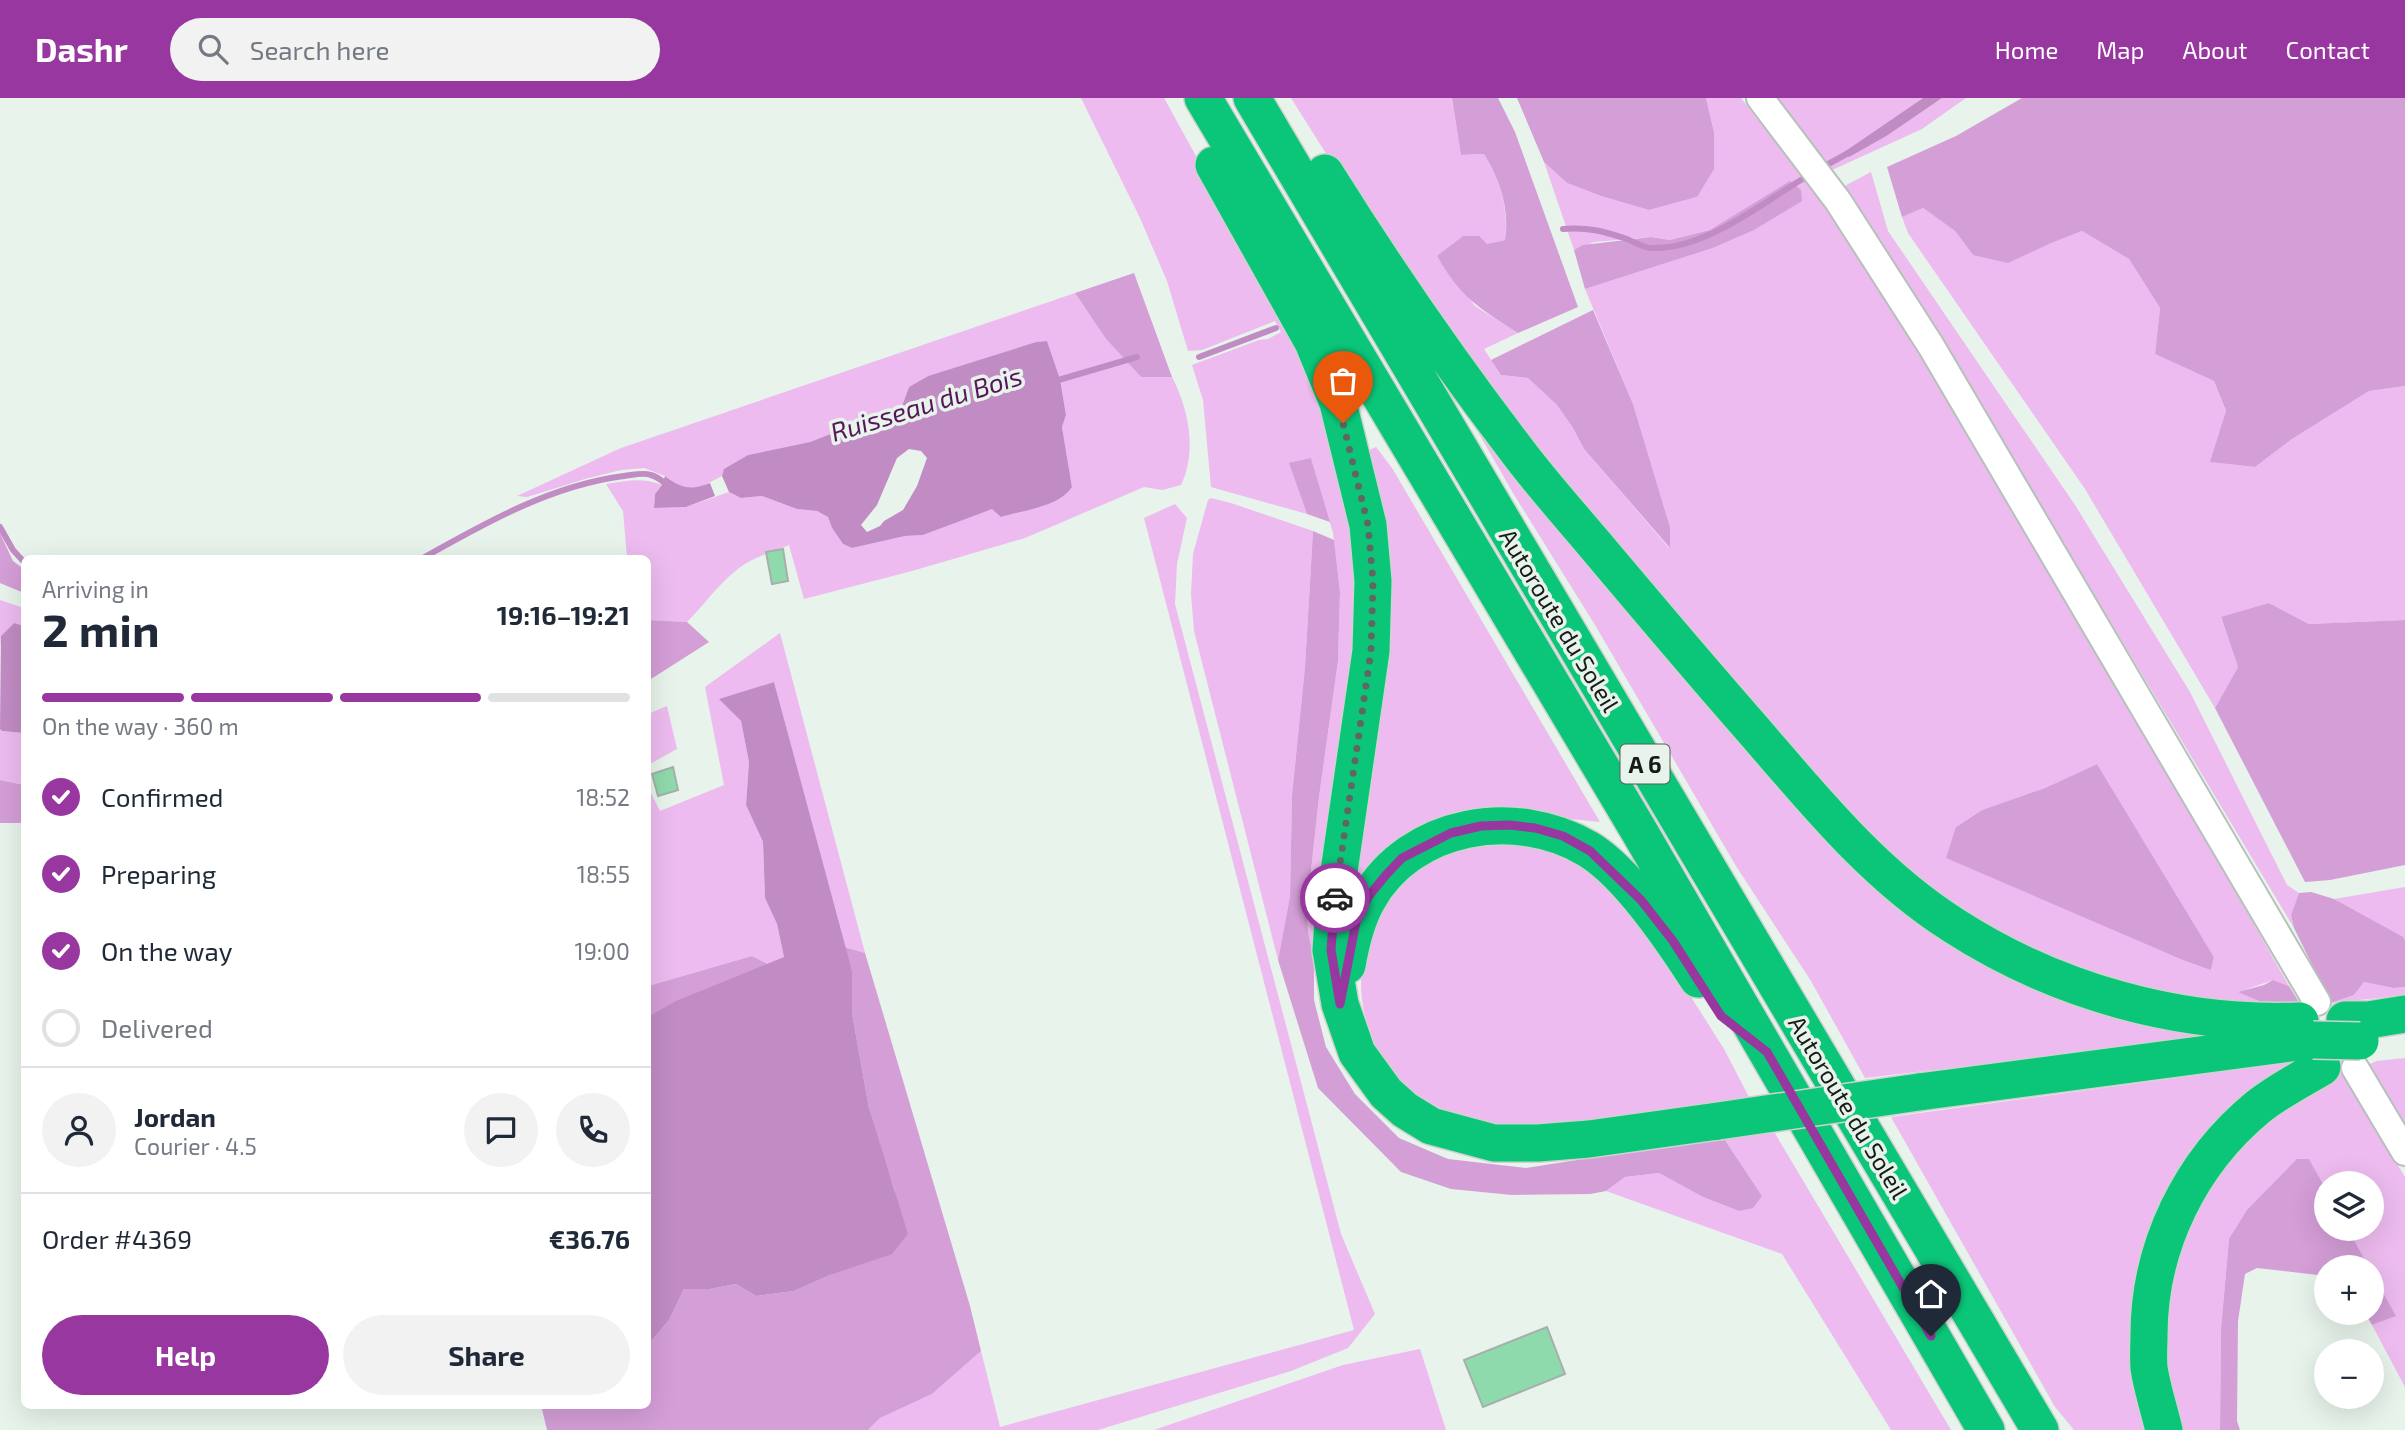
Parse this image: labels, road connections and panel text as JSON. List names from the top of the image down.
{
  "streets": {
    "highway": ["Autoroute du Soleil", "A 6"]
  },
  "water": ["Ruisseau du Bois"],
  "page": {
    "header": "Dashr",
    "search": "Search here",
    "nav": [
      "Home",
      "Map",
      "About",
      "Contact"
    ],
    "heading": ["2 min", "Arriving in", "19:16–19:21"],
    "panel": [
      "Jordan",
      "Courier · 4.5",
      "Order #4369",
      "€36.76"
    ],
    "bar": "On the way · 360 m",
    "list": [
      ["Confirmed", "18:52"],
      ["Preparing", "18:55"],
      ["On the way", "19:00"],
      "Delivered"
    ],
    "map_buttons": ["+", "−"],
    "buttons": ["Help", "Share"]
  }
}
